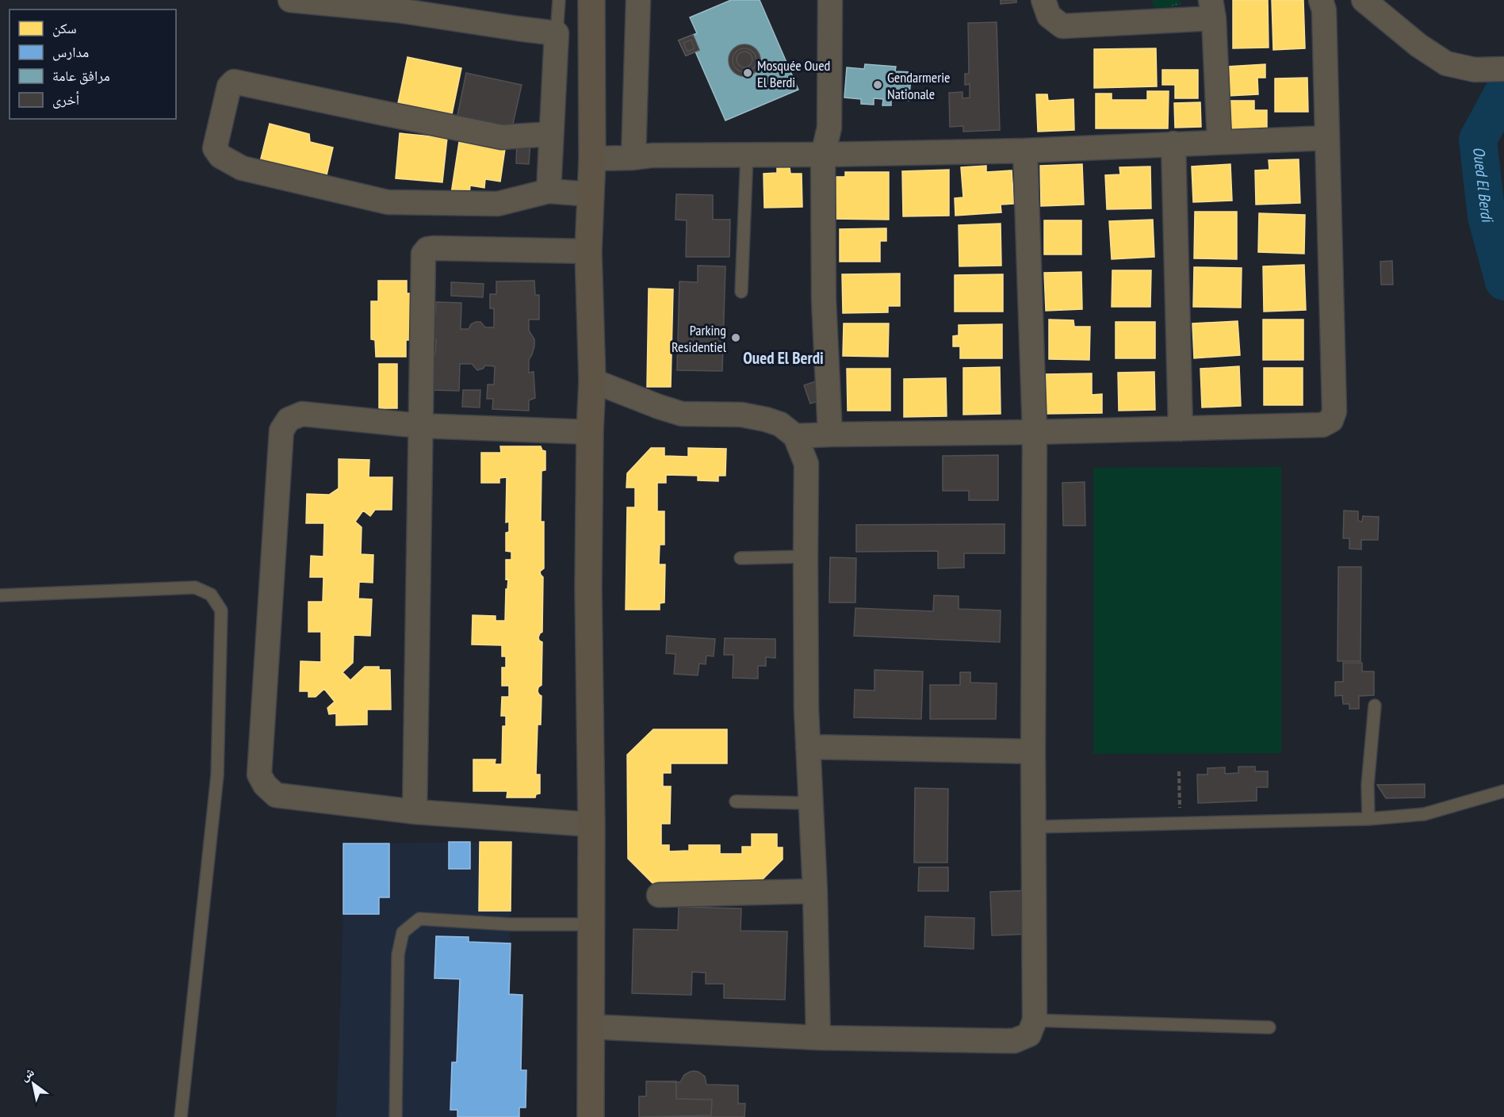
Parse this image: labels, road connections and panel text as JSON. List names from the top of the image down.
{
  "districts": ["Oued El Berdi"],
  "water": ["Oued El Berdi"],
  "places": ["Mosquée Oued El Berdi", "Gendarmerie Nationale", "Parking Residentiel"],
  "legend": [
    "سكن",
    "مدارس",
    "مرافق عامة",
    "أخرى"
  ],
  "north": "top left"
}
